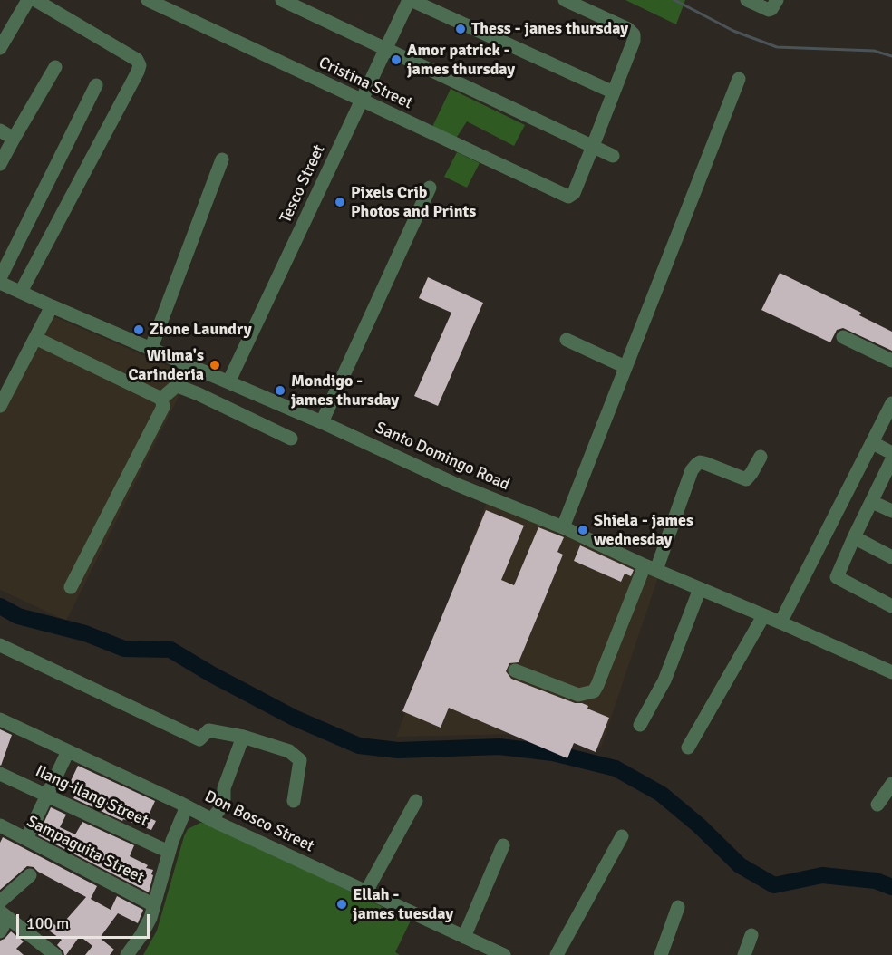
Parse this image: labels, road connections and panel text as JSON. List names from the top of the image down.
{
  "streets": {
    "street": [
      "Cristina Street",
      "Tesco Street",
      "Santo Domingo Road",
      "Ilang-ilang Street",
      "Don Bosco Street",
      "Sampaguita Street"
    ]
  },
  "crossings": [
    ["Cristina Street", "Tesco Street"],
    ["Tesco Street", "Santo Domingo Road"]
  ],
  "places": [
    "Thess - janes thursday",
    "Amor patrick - james thursday",
    "Pixels Crib Photos and Prints",
    "Zione Laundry",
    "Wilma's Carinderia",
    "Mondigo - james thursday",
    "Shiela - james wednesday",
    "Ellah - james tuesday"
  ],
  "scale_bar": "100 m"
}
